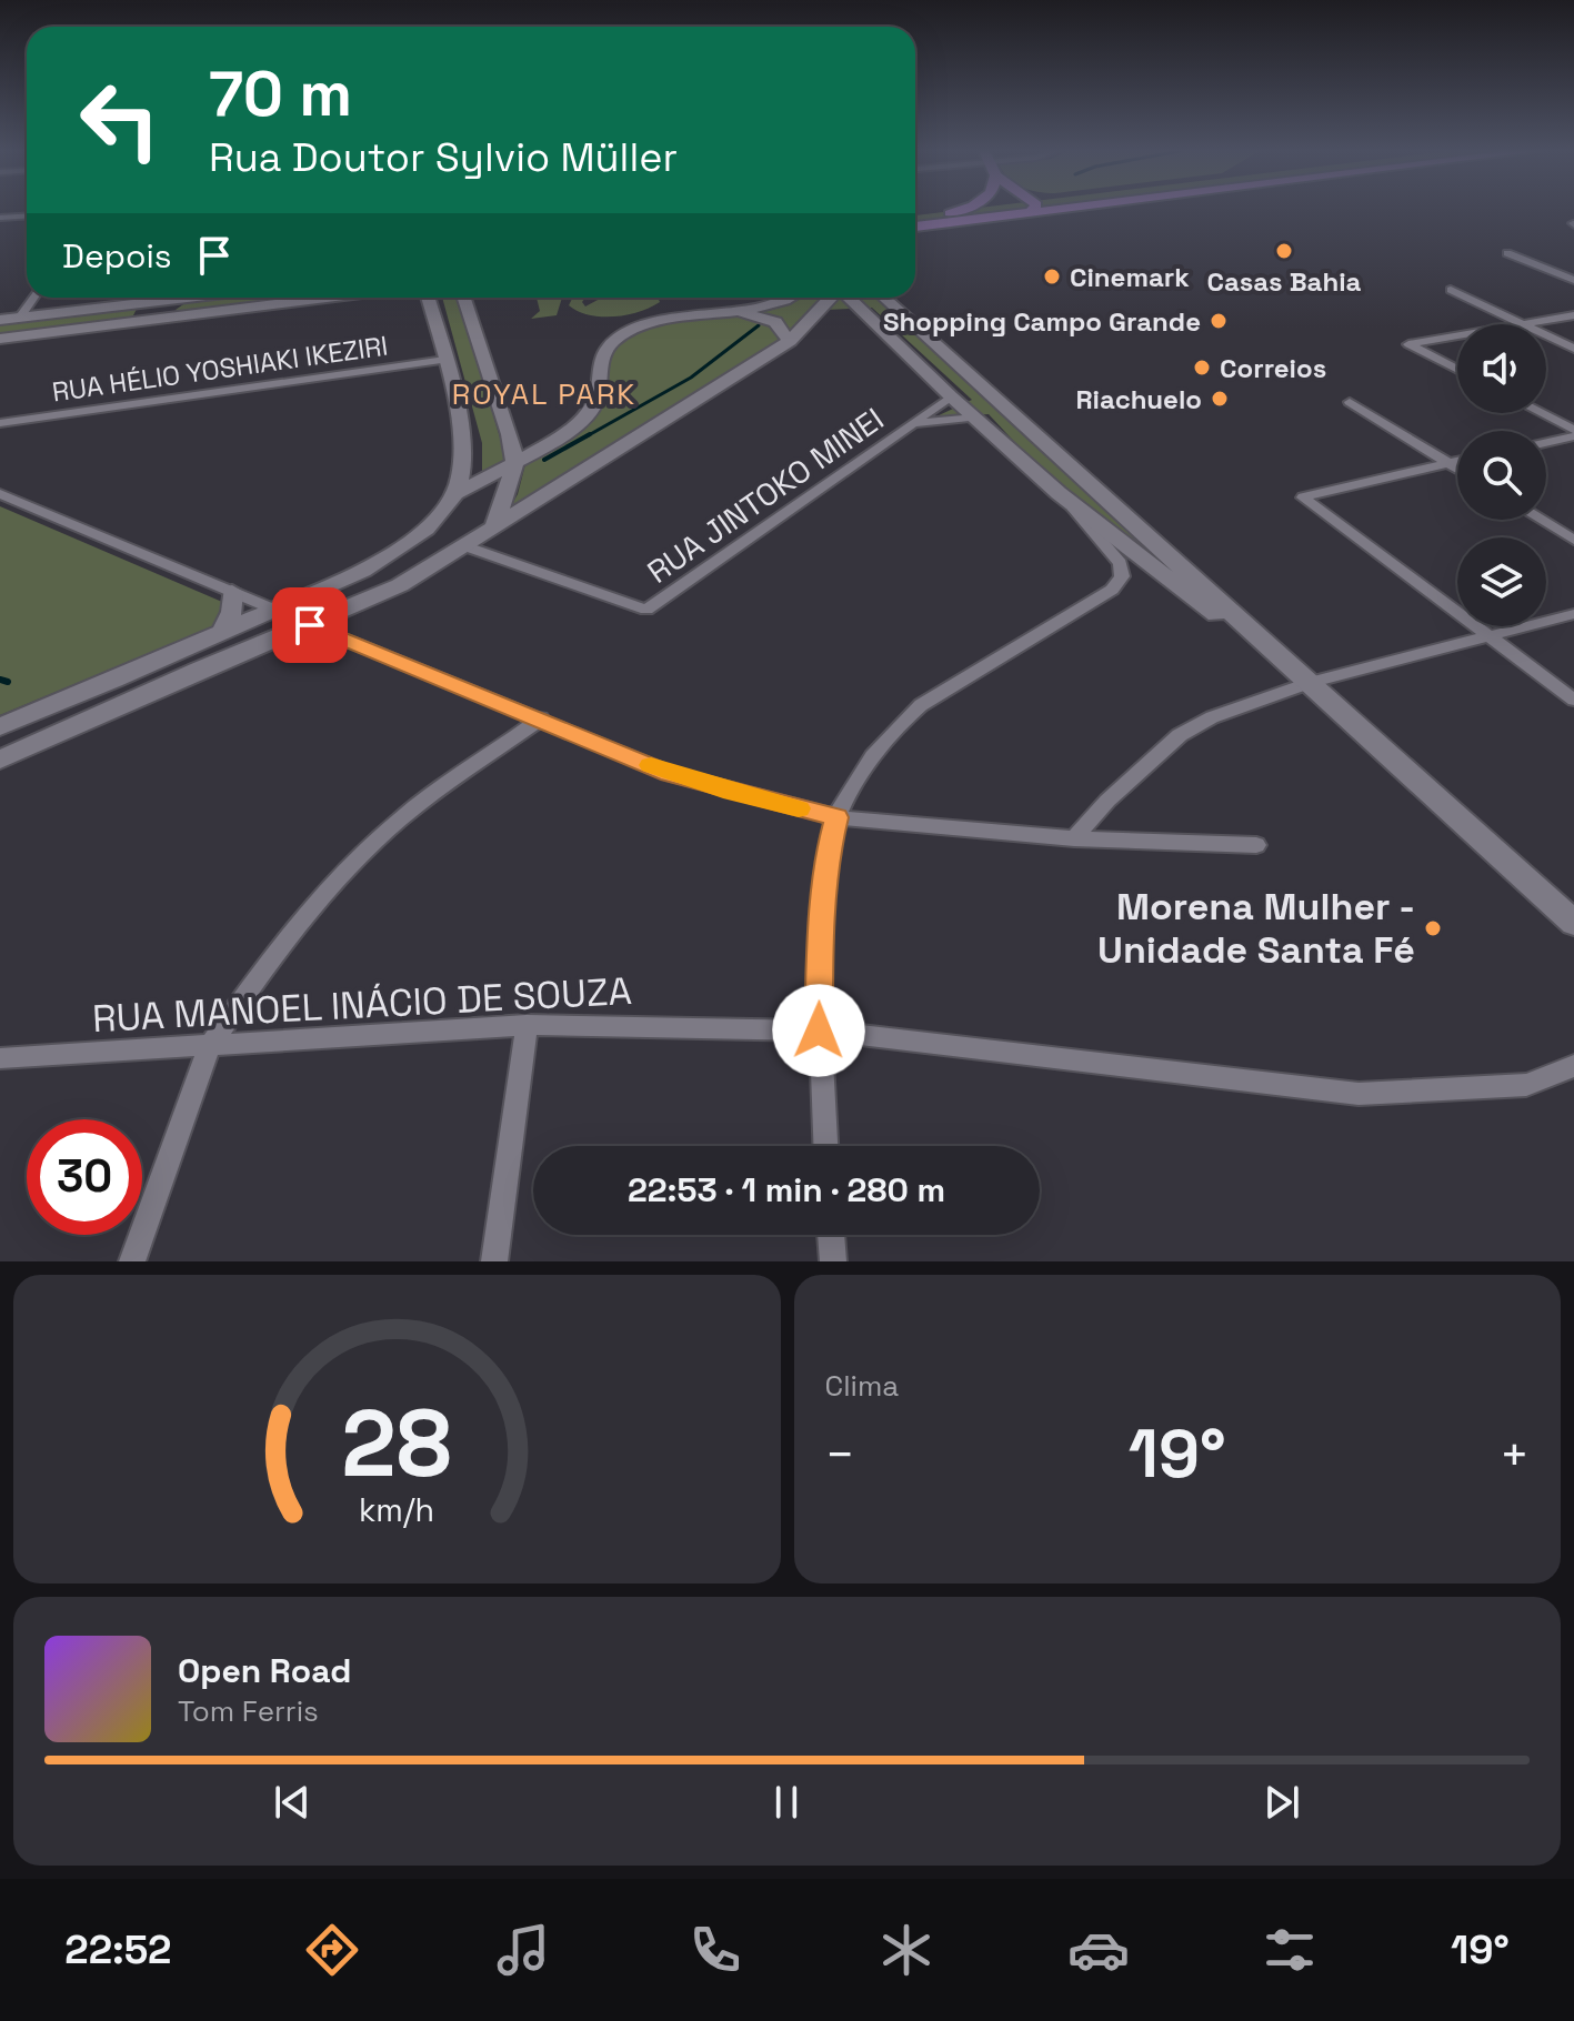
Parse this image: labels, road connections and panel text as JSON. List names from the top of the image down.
{
  "streets": {
    "street": ["RUA HÉLIO YOSHIAKI IKEZIRI", "RUA JINTOKO MINEI", "RUA MANOEL INÁCIO DE SOUZA"]
  },
  "districts": ["ROYAL PARK"],
  "places": [
    "Casas Bahia",
    "Cinemark",
    "Shopping Campo Grande",
    "Correios",
    "Riachuelo",
    "Morena Mulher - Unidade Santa Fé"
  ],
  "page": {
    "turn": ["70 m", "Rua Doutor Sylvio Müller"],
    "then": "Depois",
    "limit": "30",
    "trip": "22:53 · 1 min · 280 m",
    "tile": "Clima",
    "heat": ["−", "19°", "+"],
    "song": ["Open Road", "Tom Ferris"],
    "tabs": ["22:52", "19°"],
    "gauge": ["28", "km/h"]
  }
}
